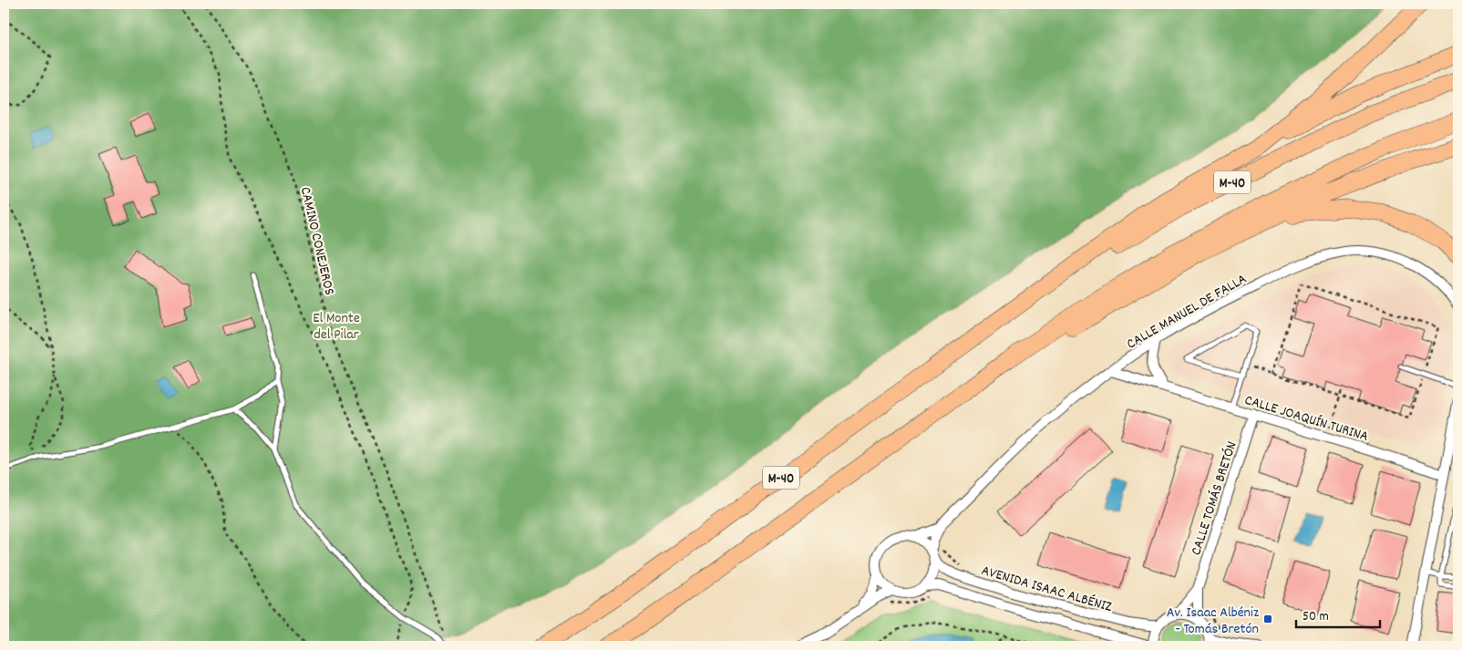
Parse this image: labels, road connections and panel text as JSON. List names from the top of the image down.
{
  "streets": {
    "highway": ["M-40"],
    "street": [
      "CALLE MANUEL DE FALLA",
      "CALLE JOAQUÍN TURINA",
      "CALLE TOMÁS BRETÓN",
      "AVENIDA ISAAC ALBÉNIZ"
    ],
    "path": ["CAMINO CONEJEROS"]
  },
  "crossings": [
    ["CALLE MANUEL DE FALLA", "CALLE JOAQUÍN TURINA"],
    ["CALLE MANUEL DE FALLA", "AVENIDA ISAAC ALBÉNIZ"],
    ["CALLE JOAQUÍN TURINA", "CALLE TOMÁS BRETÓN"]
  ],
  "parks": ["El Monte del Pilar"],
  "places": {
    "transit": ["Av. Isaac Albéniz - Tomás Bretón"]
  },
  "scale_bar": "50 m"
}
